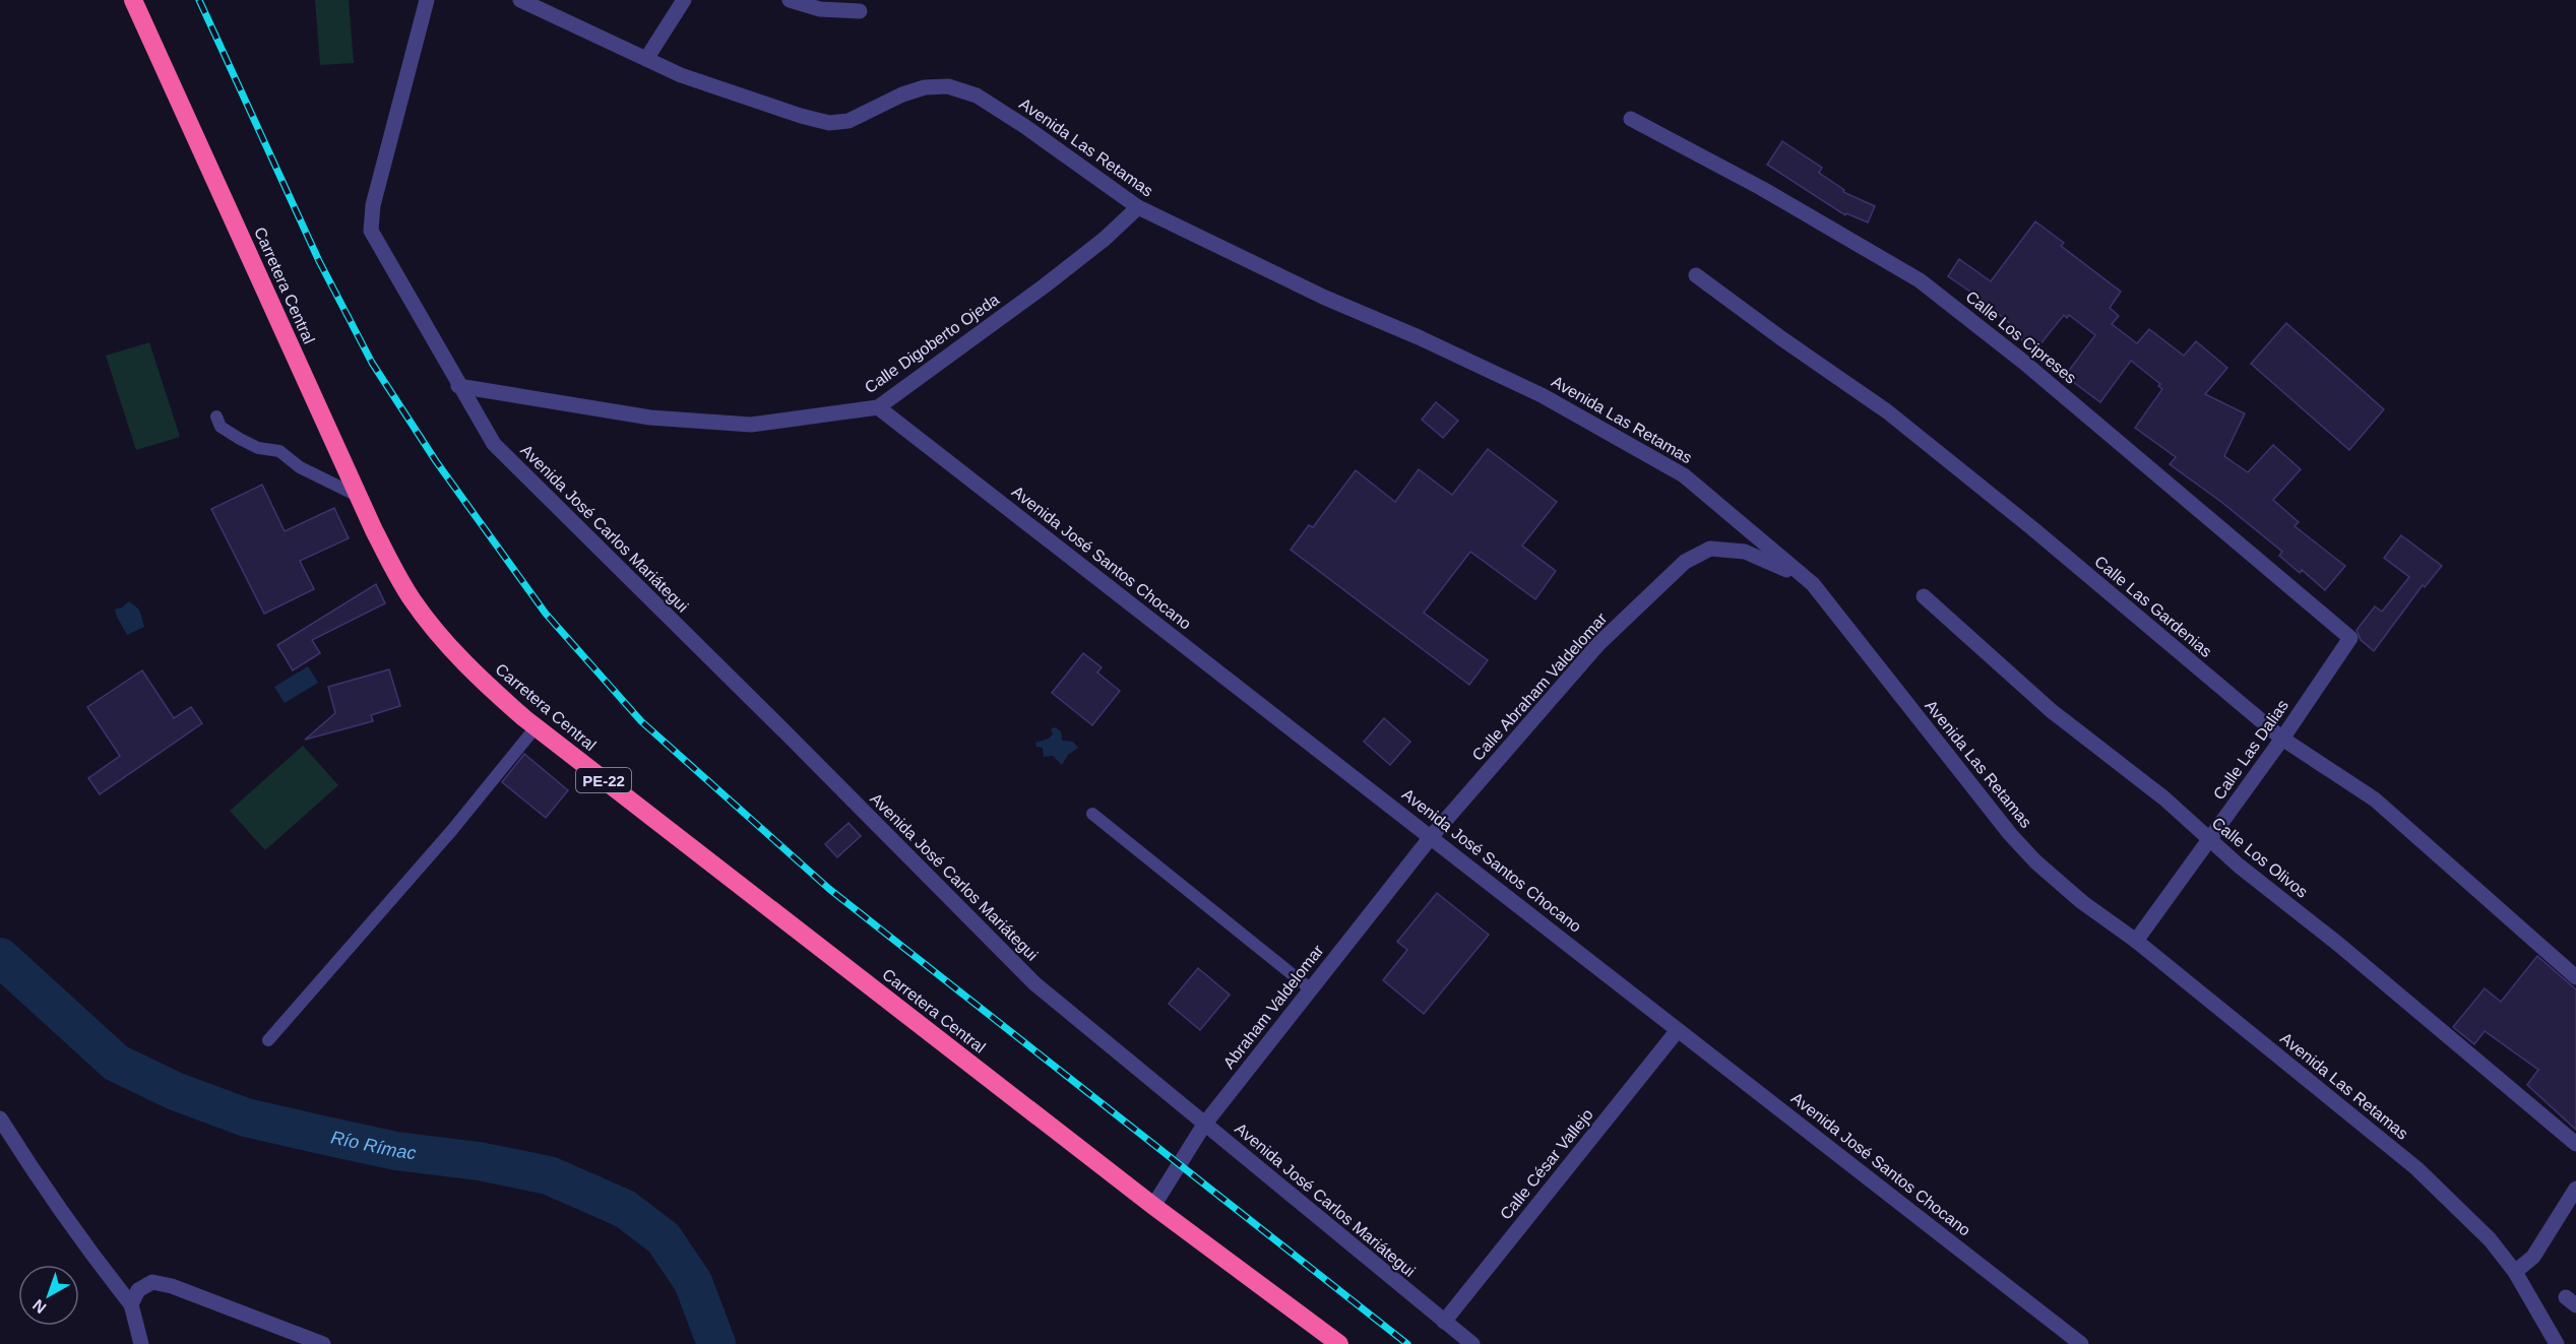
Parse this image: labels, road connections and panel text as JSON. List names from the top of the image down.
{
  "streets": {
    "highway": ["Carretera Central", "PE-22"],
    "street": [
      "Avenida Las Retamas",
      "Calle Los Cipreses",
      "Calle Digoberto Ojeda",
      "Avenida José Carlos Mariátegui",
      "Avenida José Santos Chocano",
      "Calle Las Gardenias",
      "Calle Abraham Valdelomar",
      "Calle Las Dalias",
      "Calle Los Olivos",
      "Abraham Valdelomar",
      "Calle César Vallejo"
    ]
  },
  "crossings": [
    ["Avenida Las Retamas", "Calle Digoberto Ojeda"],
    ["Avenida Las Retamas", "Calle Abraham Valdelomar"],
    ["Avenida Las Retamas", "Calle Las Dalias"],
    ["Carretera Central", "Abraham Valdelomar"],
    ["Calle Los Cipreses", "Calle Las Dalias"],
    ["Calle Digoberto Ojeda", "Avenida José Carlos Mariátegui"],
    ["Calle Digoberto Ojeda", "Avenida José Santos Chocano"],
    ["Avenida José Carlos Mariátegui", "Abraham Valdelomar"],
    ["Avenida José Carlos Mariátegui", "Calle César Vallejo"],
    ["Avenida José Santos Chocano", "Calle Abraham Valdelomar"],
    ["Avenida José Santos Chocano", "Abraham Valdelomar"],
    ["Avenida José Santos Chocano", "Calle César Vallejo"],
    ["Calle Las Gardenias", "Calle Las Dalias"],
    ["Calle Abraham Valdelomar", "Abraham Valdelomar"],
    ["Calle Las Dalias", "Calle Los Olivos"]
  ],
  "water": ["Río Rímac"],
  "north": "bottom left"
}
